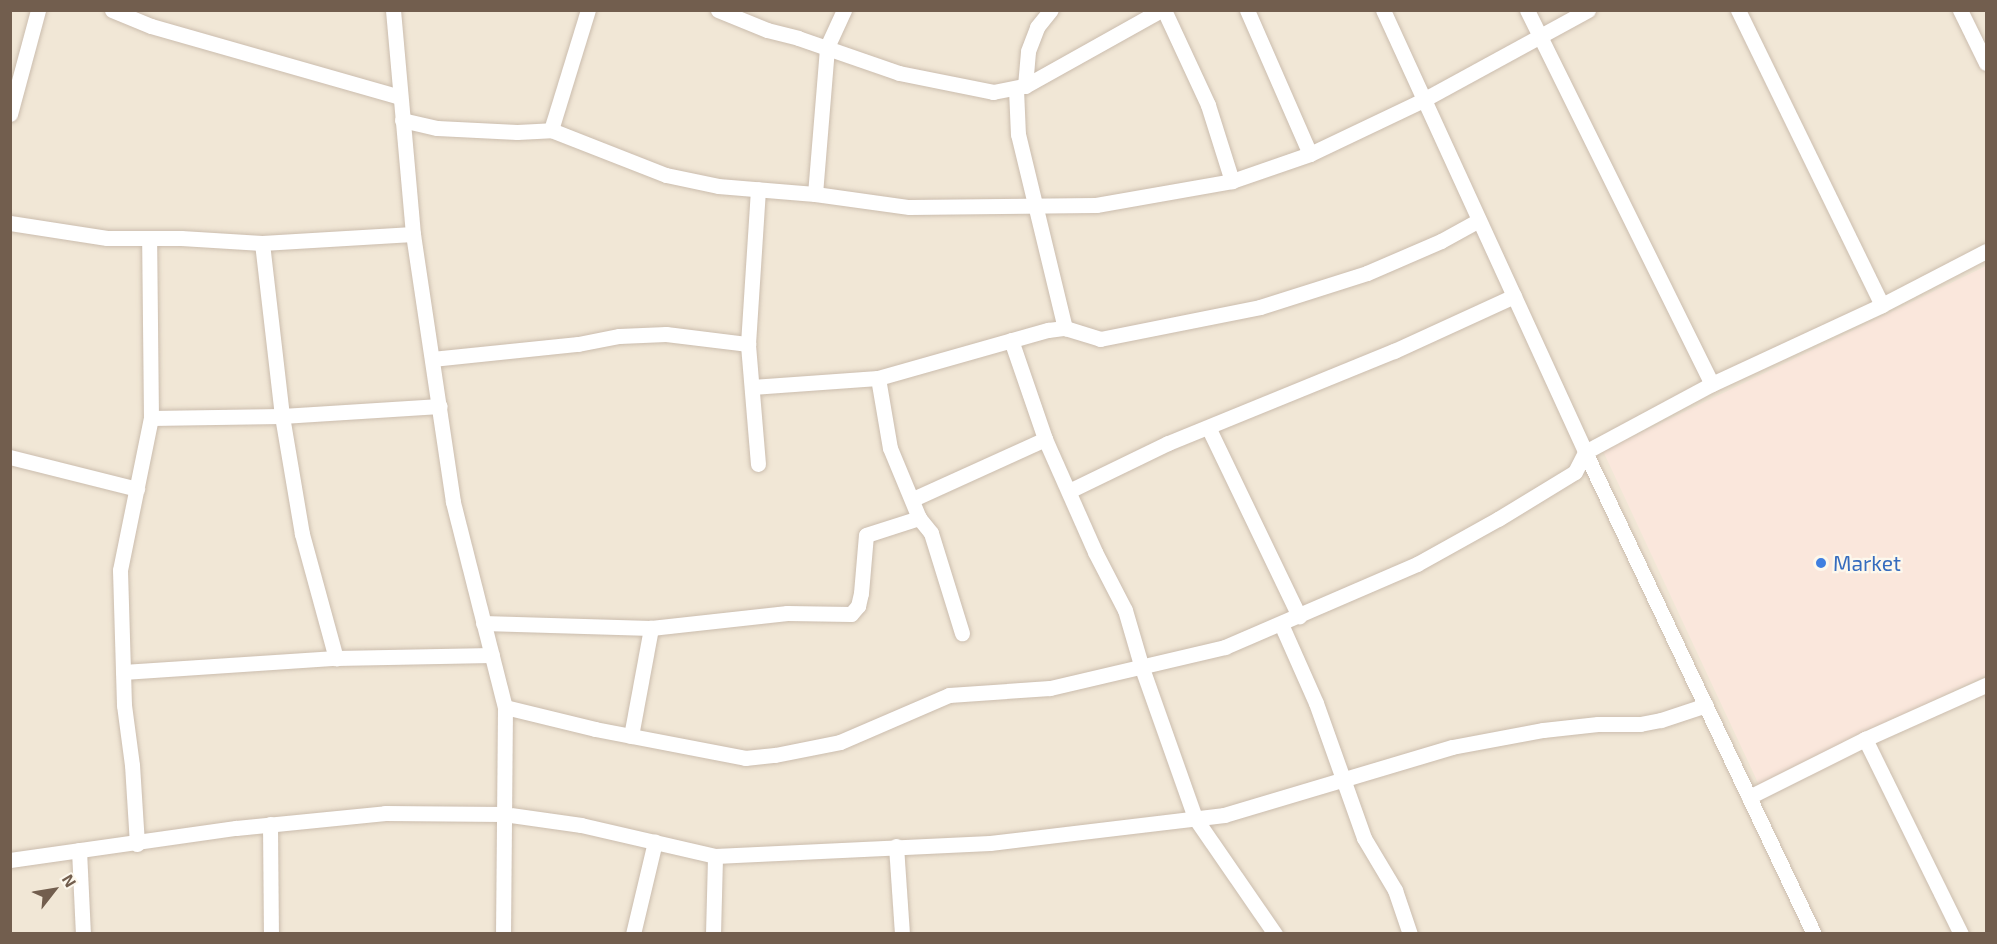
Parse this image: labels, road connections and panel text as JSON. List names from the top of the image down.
{
  "places": ["Market"],
  "north": "top right"
}
